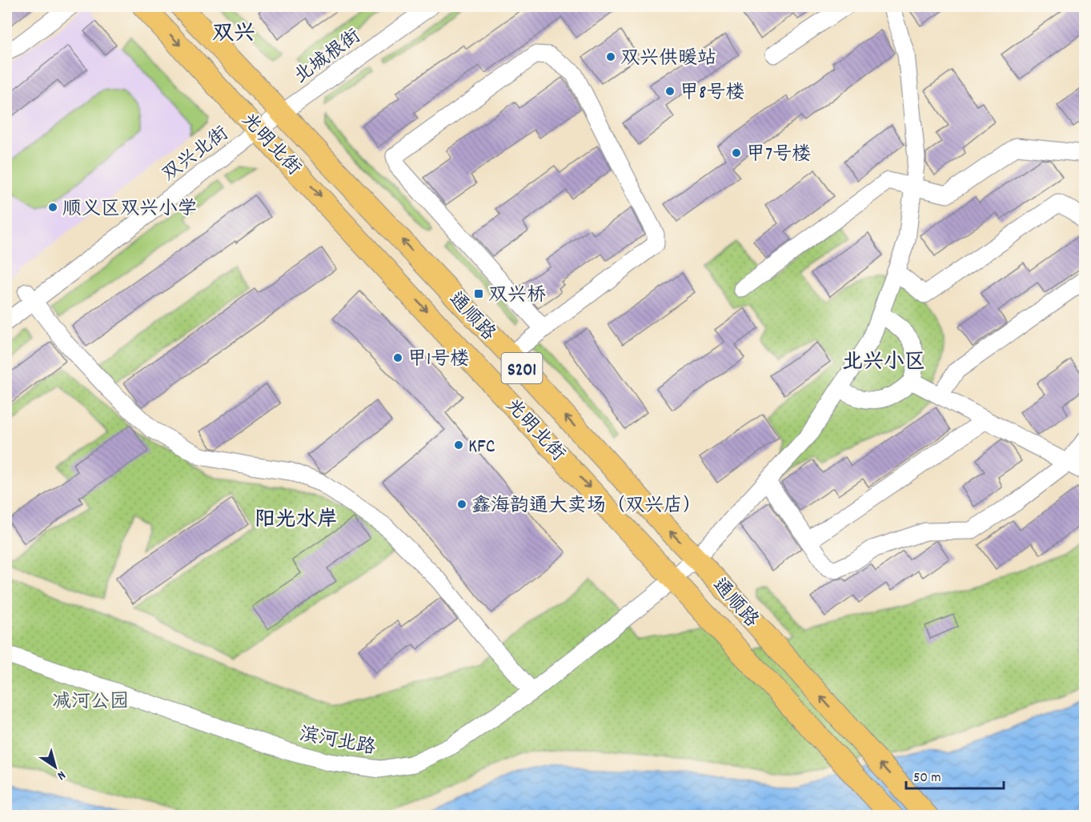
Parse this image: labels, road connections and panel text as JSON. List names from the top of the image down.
{
  "streets": {
    "main road": ["光明北街", "通顺路", "S201"],
    "street": ["北城根街", "双兴北街", "滨河北路"]
  },
  "crossings": [
    ["北城根街", "光明北街"],
    ["北城根街", "双兴北街"],
    ["北城根街", "通顺路"],
    ["光明北街", "双兴北街"],
    ["光明北街", "通顺路"],
    ["光明北街", "滨河北路"],
    ["双兴北街", "通顺路"],
    ["通顺路", "滨河北路"]
  ],
  "one_way": ["光明北街", "通顺路"],
  "districts": ["双兴", "北兴小区", "阳光水岸"],
  "parks": ["减河公园"],
  "places": {
    "other": [
      "双兴供暖站",
      "甲8号楼",
      "甲7号楼",
      "顺义区双兴小学",
      "甲1号楼",
      "KFC",
      "鑫海韵通大卖场（双兴店）"
    ],
    "transit": ["双兴桥"]
  },
  "scale_bar": "50 m",
  "north": "bottom right"
}
